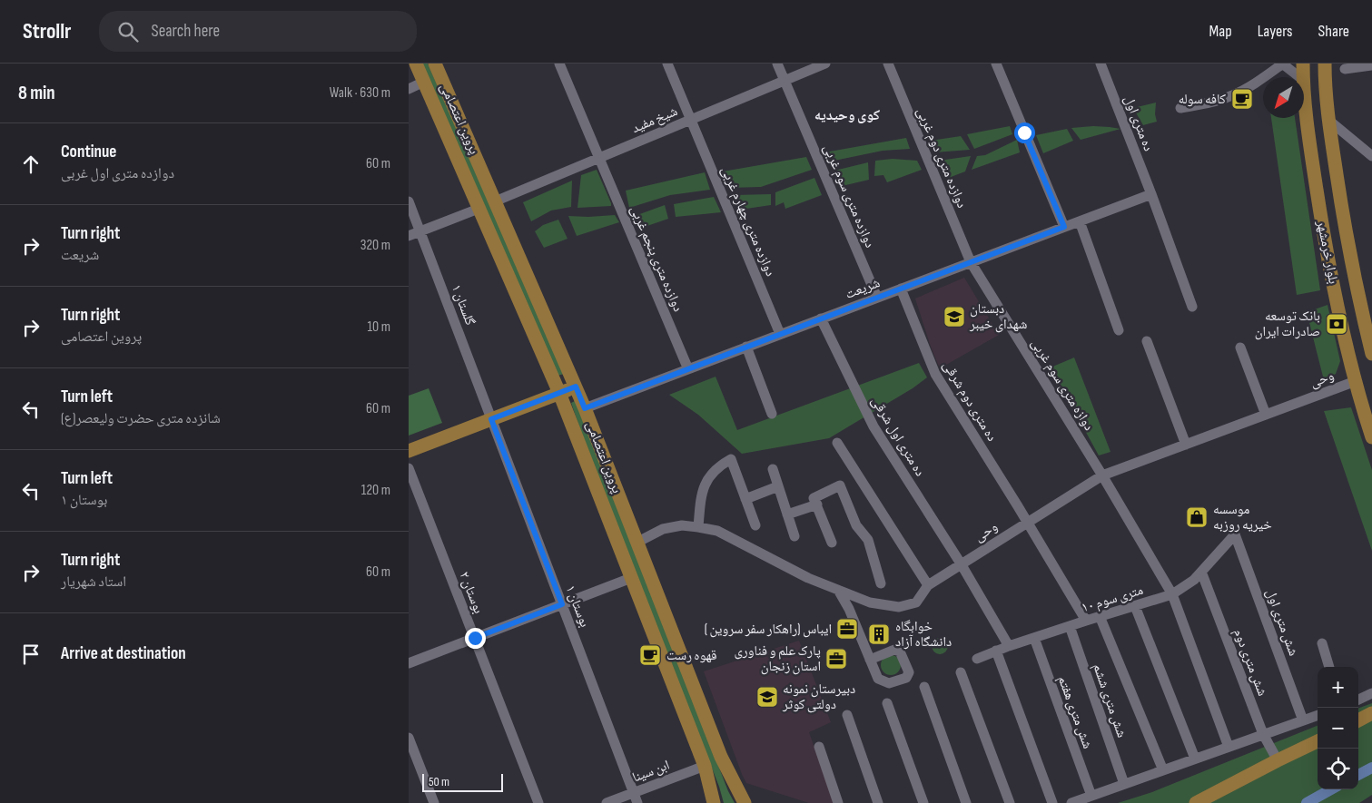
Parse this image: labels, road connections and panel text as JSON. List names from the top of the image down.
{
  "streets": {
    "main road": ["پروین اعتصامی", "بلوار خرمشهر"],
    "street": [
      "شیخ مفید",
      "ده متری اول",
      "دوازده متری دوم غربی",
      "دوازده متری سوم غربی",
      "دوازده متری چهارم غربی",
      "دوازده متری پنجم غربی",
      "شریعت",
      "گلستان ۱",
      "وحی",
      "دوازه متری سوم غربی",
      "ده متری دوم شرقی",
      "ده متری اول شرقی",
      "بوستان ۲",
      "۱۰ متری سوم",
      "بوستان ۱",
      "شش متری اول",
      "شش متری دوم",
      "شش متری ششم",
      "شش متری هفتم",
      "ابن سینا"
    ]
  },
  "crossings": [
    ["پروین اعتصامی", "شیخ مفید"],
    ["پروین اعتصامی", "شریعت"],
    ["پروین اعتصامی", "وحی"],
    ["پروین اعتصامی", "ابن سینا"],
    ["شیخ مفید", "دوازده متری سوم غربی"],
    ["شیخ مفید", "دوازده متری چهارم غربی"],
    ["شیخ مفید", "دوازده متری پنجم غربی"],
    ["ده متری اول", "شریعت"],
    ["دوازده متری دوم غربی", "شریعت"],
    ["دوازده متری دوم غربی", "دوازه متری سوم غربی"],
    ["دوازده متری سوم غربی", "شریعت"],
    ["دوازده متری چهارم غربی", "شریعت"],
    ["بلوار خرمشهر", "وحی"],
    ["دوازده متری پنجم غربی", "شریعت"],
    ["شریعت", "دوازه متری سوم غربی"],
    ["شریعت", "ده متری دوم شرقی"],
    ["شریعت", "ده متری اول شرقی"],
    ["گلستان ۱", "بوستان ۱"],
    ["وحی", "دوازه متری سوم غربی"],
    ["وحی", "ده متری دوم شرقی"],
    ["وحی", "ده متری اول شرقی"],
    ["دوازه متری سوم غربی", "۱۰ متری سوم"],
    ["ده متری دوم شرقی", "۱۰ متری سوم"],
    ["ده متری اول شرقی", "۱۰ متری سوم"],
    ["۱۰ متری سوم", "شش متری اول"],
    ["۱۰ متری سوم", "شش متری دوم"],
    ["۱۰ متری سوم", "شش متری ششم"],
    ["۱۰ متری سوم", "شش متری هفتم"],
    ["بوستان ۱", "ابن سینا"]
  ],
  "districts": ["کوی وحیدیه"],
  "places": {
    "cafe": ["کافه سوله", "قهوه رست"],
    "school or university": ["دبستان شهدای خیبر", "دبیرستان نمونه دولتی کوثر"],
    "bank": ["بانک توسعه صادرات ایران"],
    "shop": ["موسسه خیریه روزبه"],
    "office": ["ایباس (راهکار سفر سروین )", "پارک علم و فناوری استان زنجان"],
    "building": ["خوابگاه دانشگاه آزاد"]
  },
  "scale_bar": "50 m",
  "north": "bottom left",
  "page": {
    "header": "Strollr",
    "search": "Search here",
    "nav": ["Map", "Layers", "Share"],
    "heading": ["8 min", "Walk · 630 m"],
    "list": [
      ["Continue", "دوازده متری اول غربی", "60 m"],
      ["Turn right", "شریعت", "320 m"],
      ["Turn right", "پروین اعتصامی", "10 m"],
      ["Turn left", "شانزده متری حضرت ولیعصر(ع)", "60 m"],
      ["Turn left", "بوستان ۱", "120 m"],
      ["Turn right", "استاد شهریار", "60 m"],
      "Arrive at destination"
    ],
    "map_buttons": ["+", "−"],
    "scale": "50 m"
  }
}
